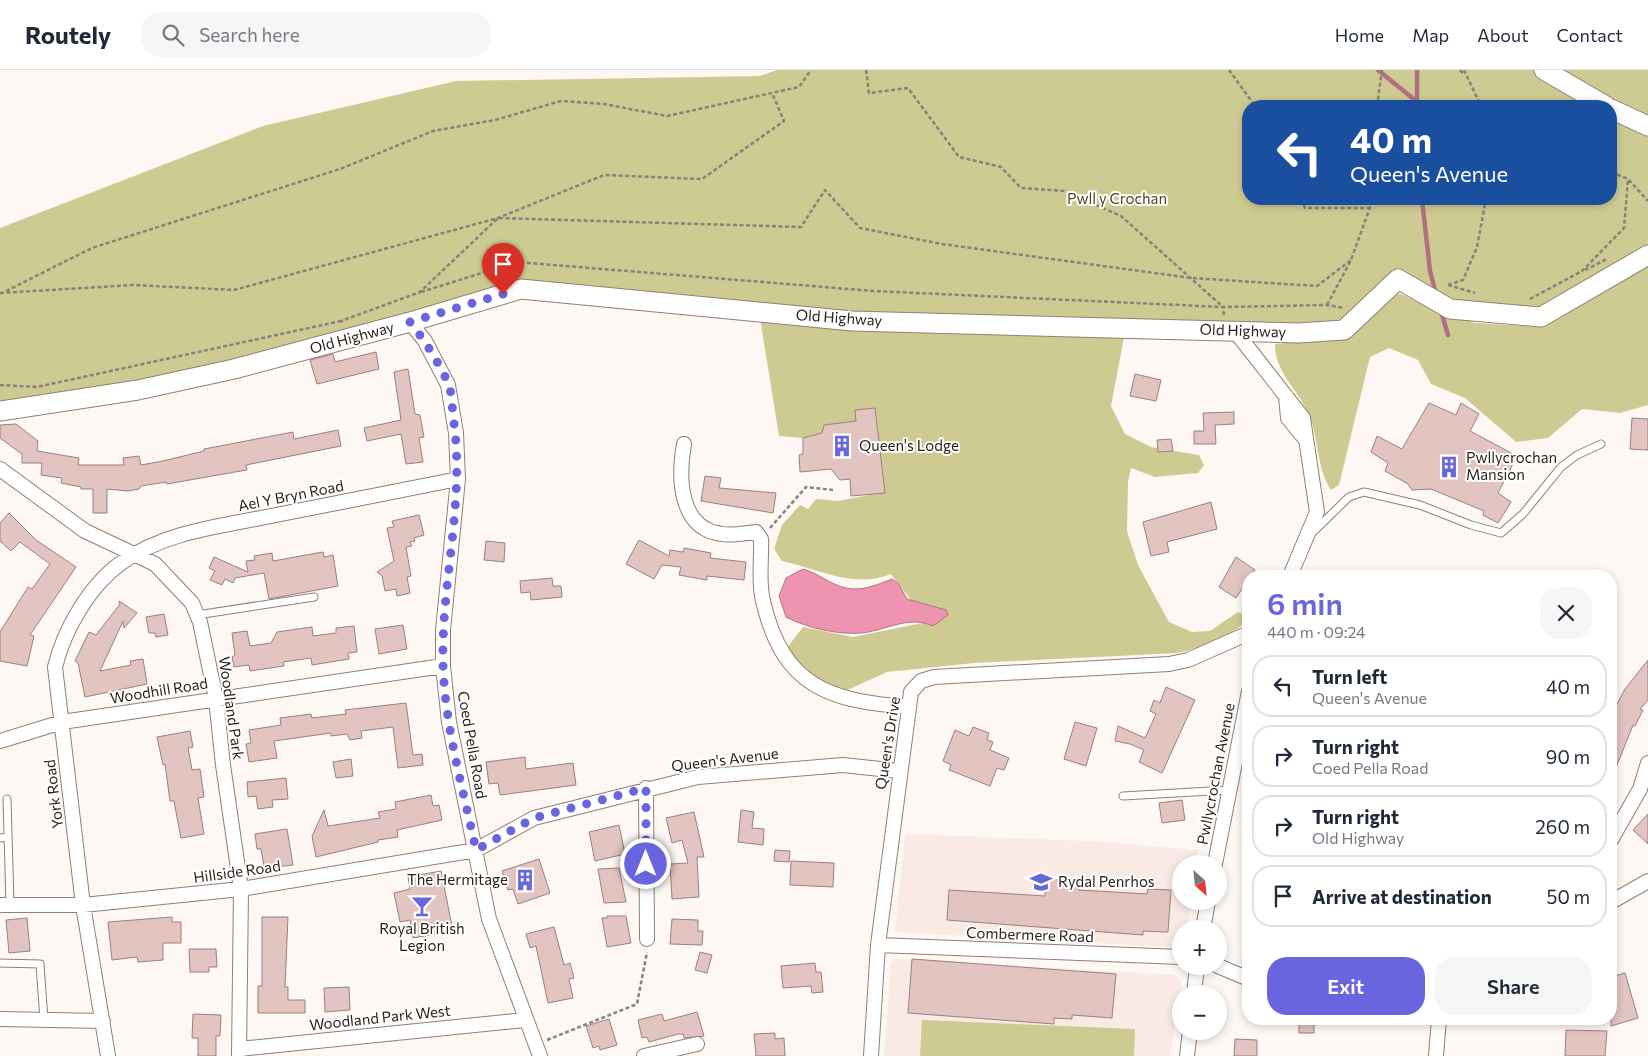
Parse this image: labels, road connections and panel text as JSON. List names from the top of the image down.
{
  "streets": {
    "street": [
      "Old Highway",
      "Ael Y Bryn Road",
      "Woodhill Road",
      "Woodland Park",
      "Queen's Drive",
      "Coed Pella Road",
      "Queen's Avenue",
      "Pwllycrochan Avenue",
      "York Road",
      "Hillside Road",
      "Combermere Road",
      "Woodland Park West"
    ]
  },
  "crossings": [
    ["Old Highway", "Coed Pella Road"],
    ["Ael Y Bryn Road", "Woodland Park"],
    ["Ael Y Bryn Road", "Coed Pella Road"],
    ["Ael Y Bryn Road", "York Road"],
    ["Woodhill Road", "Woodland Park"],
    ["Woodhill Road", "Coed Pella Road"],
    ["Woodhill Road", "York Road"],
    ["Woodland Park", "York Road"],
    ["Woodland Park", "Hillside Road"],
    ["Woodland Park", "Woodland Park West"],
    ["Queen's Drive", "Queen's Avenue"],
    ["Queen's Drive", "Combermere Road"],
    ["Coed Pella Road", "Queen's Avenue"],
    ["Coed Pella Road", "Hillside Road"],
    ["Coed Pella Road", "Woodland Park West"],
    ["Queen's Avenue", "Hillside Road"],
    ["York Road", "Hillside Road"]
  ],
  "parks": ["Pwll y Crochan"],
  "places": {
    "building": ["Queen's Lodge", "Pwllycrochan Mansion", "The Hermitage"],
    "school or university": ["Rydal Penrhos"],
    "bar": ["Royal British Legion"]
  },
  "north": "bottom right",
  "page": {
    "header": "Routely",
    "search": "Search here",
    "nav": [
      "Home",
      "Map",
      "About",
      "Contact"
    ],
    "turn": ["40 m", "Queen's Avenue"],
    "heading": ["6 min", "440 m · 09:24"],
    "list": [
      {
        "name": "Turn left",
        "note": "Queen's Avenue",
        "value": "40 m"
      },
      {
        "name": "Turn right",
        "note": "Coed Pella Road",
        "value": "90 m"
      },
      {
        "name": "Turn right",
        "note": "Old Highway",
        "value": "260 m"
      },
      {
        "name": "Arrive at destination",
        "value": "50 m"
      }
    ],
    "map_buttons": ["+", "−"],
    "buttons": ["Exit", "Share"]
  }
}
